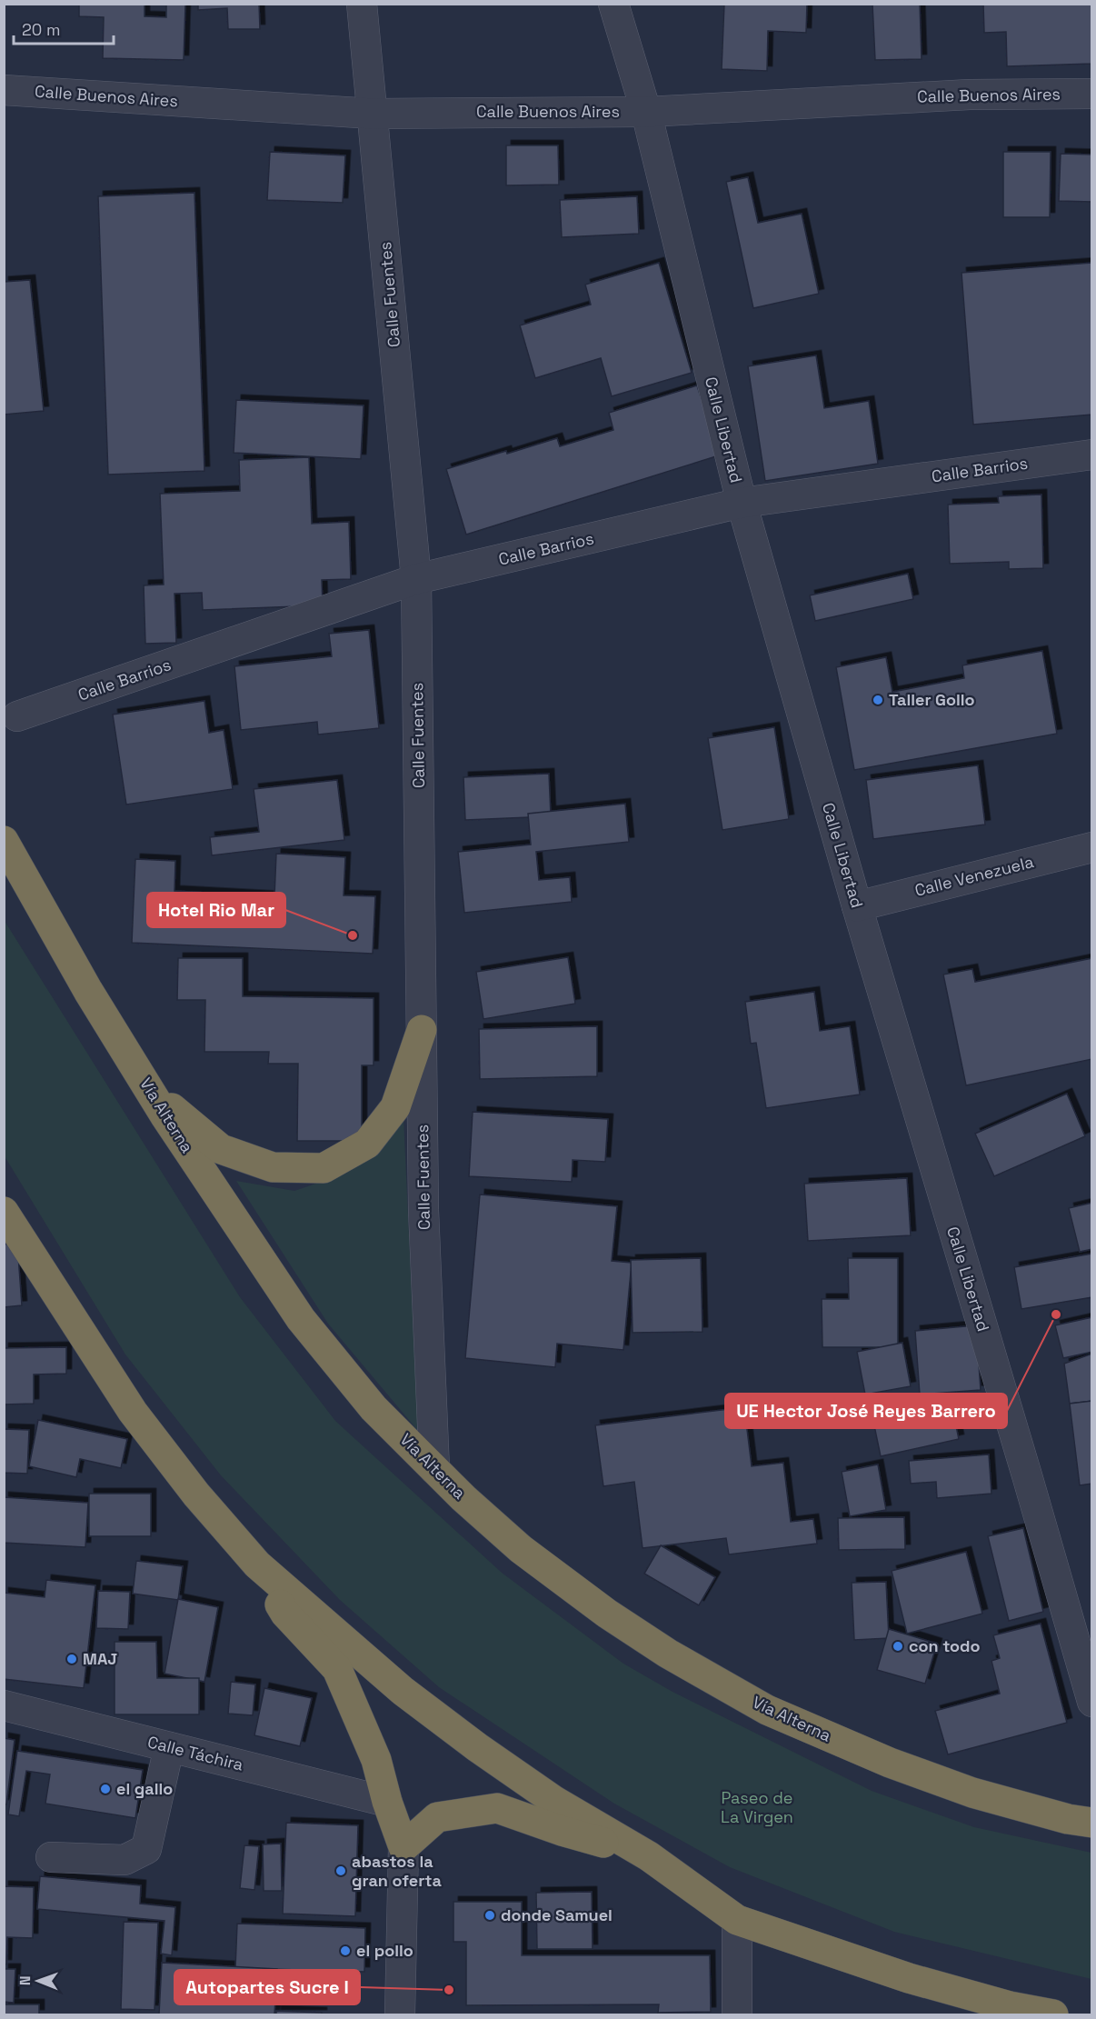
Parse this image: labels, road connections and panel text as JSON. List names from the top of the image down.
{
  "streets": {
    "highway": ["Vía Alterna"],
    "street": [
      "Calle Buenos Aires",
      "Calle Fuentes",
      "Calle Libertad",
      "Calle Barrios",
      "Calle Venezuela",
      "Calle Táchira"
    ]
  },
  "crossings": [
    ["Calle Buenos Aires", "Calle Fuentes"],
    ["Calle Buenos Aires", "Calle Libertad"],
    ["Calle Fuentes", "Calle Barrios"],
    ["Calle Fuentes", "Vía Alterna"],
    ["Calle Libertad", "Calle Barrios"],
    ["Calle Libertad", "Calle Venezuela"]
  ],
  "parks": ["Paseo de La Virgen"],
  "places": [
    "Taller Gollo",
    "Hotel Rio Mar",
    "UE Hector José Reyes Barrero",
    "con todo",
    "MAJ",
    "el gallo",
    "abastos la gran oferta",
    "donde Samuel",
    "el pollo",
    "Autopartes Sucre I"
  ],
  "scale_bar": "20 m",
  "north": "left"
}
